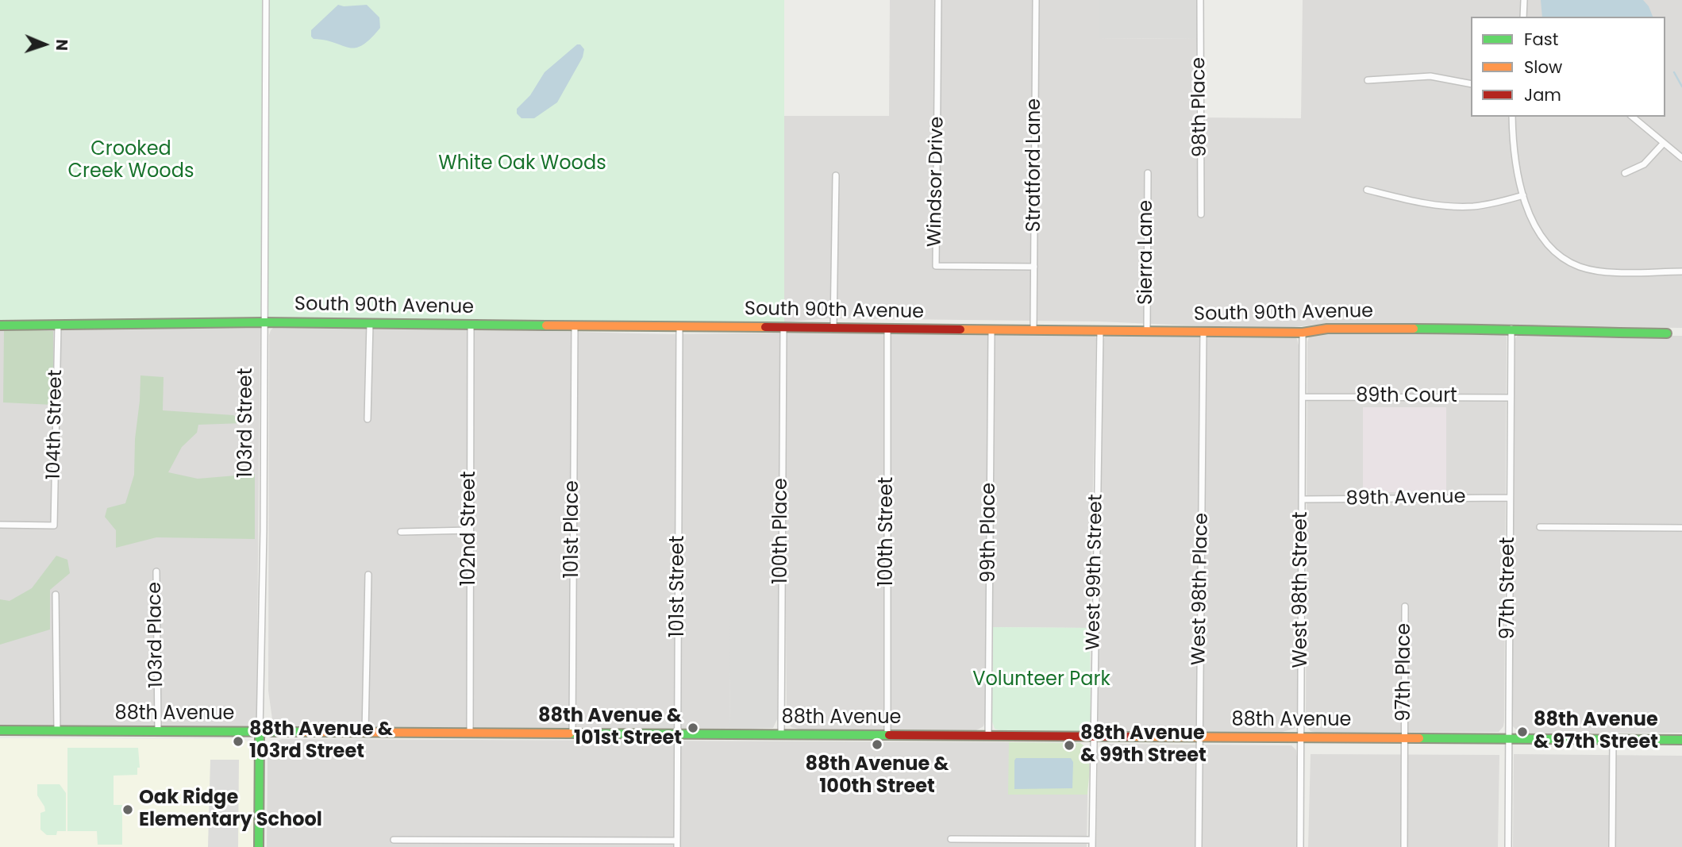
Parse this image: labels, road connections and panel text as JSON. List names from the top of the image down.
{
  "streets": {
    "street": [
      "98th Place",
      "Stratford Lane",
      "Windsor Drive",
      "Sierra Lane",
      "South 90th Avenue",
      "89th Court",
      "103rd Street",
      "104th Street",
      "89th Avenue",
      "102nd Street",
      "101st Place",
      "100th Place",
      "100th Street",
      "99th Place",
      "West 99th Street",
      "101st Street",
      "97th Street",
      "West 98th Place",
      "West 98th Street",
      "103rd Place",
      "97th Place",
      "88th Avenue"
    ]
  },
  "crossings": [
    ["Stratford Lane", "Windsor Drive"],
    ["Stratford Lane", "South 90th Avenue"],
    ["Sierra Lane", "South 90th Avenue"],
    ["South 90th Avenue", "103rd Street"],
    ["South 90th Avenue", "104th Street"],
    ["South 90th Avenue", "102nd Street"],
    ["South 90th Avenue", "101st Place"],
    ["South 90th Avenue", "100th Place"],
    ["South 90th Avenue", "100th Street"],
    ["South 90th Avenue", "99th Place"],
    ["South 90th Avenue", "West 99th Street"],
    ["South 90th Avenue", "101st Street"],
    ["South 90th Avenue", "97th Street"],
    ["South 90th Avenue", "West 98th Place"],
    ["South 90th Avenue", "West 98th Street"],
    ["89th Court", "97th Street"],
    ["89th Court", "West 98th Street"],
    ["103rd Street", "88th Avenue"],
    ["89th Avenue", "97th Street"],
    ["89th Avenue", "West 98th Street"],
    ["102nd Street", "88th Avenue"],
    ["101st Place", "88th Avenue"],
    ["100th Place", "88th Avenue"],
    ["100th Street", "88th Avenue"],
    ["99th Place", "88th Avenue"],
    ["West 99th Street", "88th Avenue"],
    ["101st Street", "88th Avenue"],
    ["97th Street", "88th Avenue"],
    ["West 98th Place", "88th Avenue"],
    ["West 98th Street", "88th Avenue"],
    ["103rd Place", "88th Avenue"],
    ["97th Place", "88th Avenue"]
  ],
  "parks": ["Crooked Creek Woods", "White Oak Woods", "Volunteer Park"],
  "places": [
    "88th Avenue & 101st Street",
    "88th Avenue & 97th Street",
    "88th Avenue & 103rd Street",
    "88th Avenue & 100th Street",
    "88th Avenue & 99th Street",
    "Oak Ridge Elementary School"
  ],
  "legend": ["Fast", "Slow", "Jam"],
  "north": "right"
}
